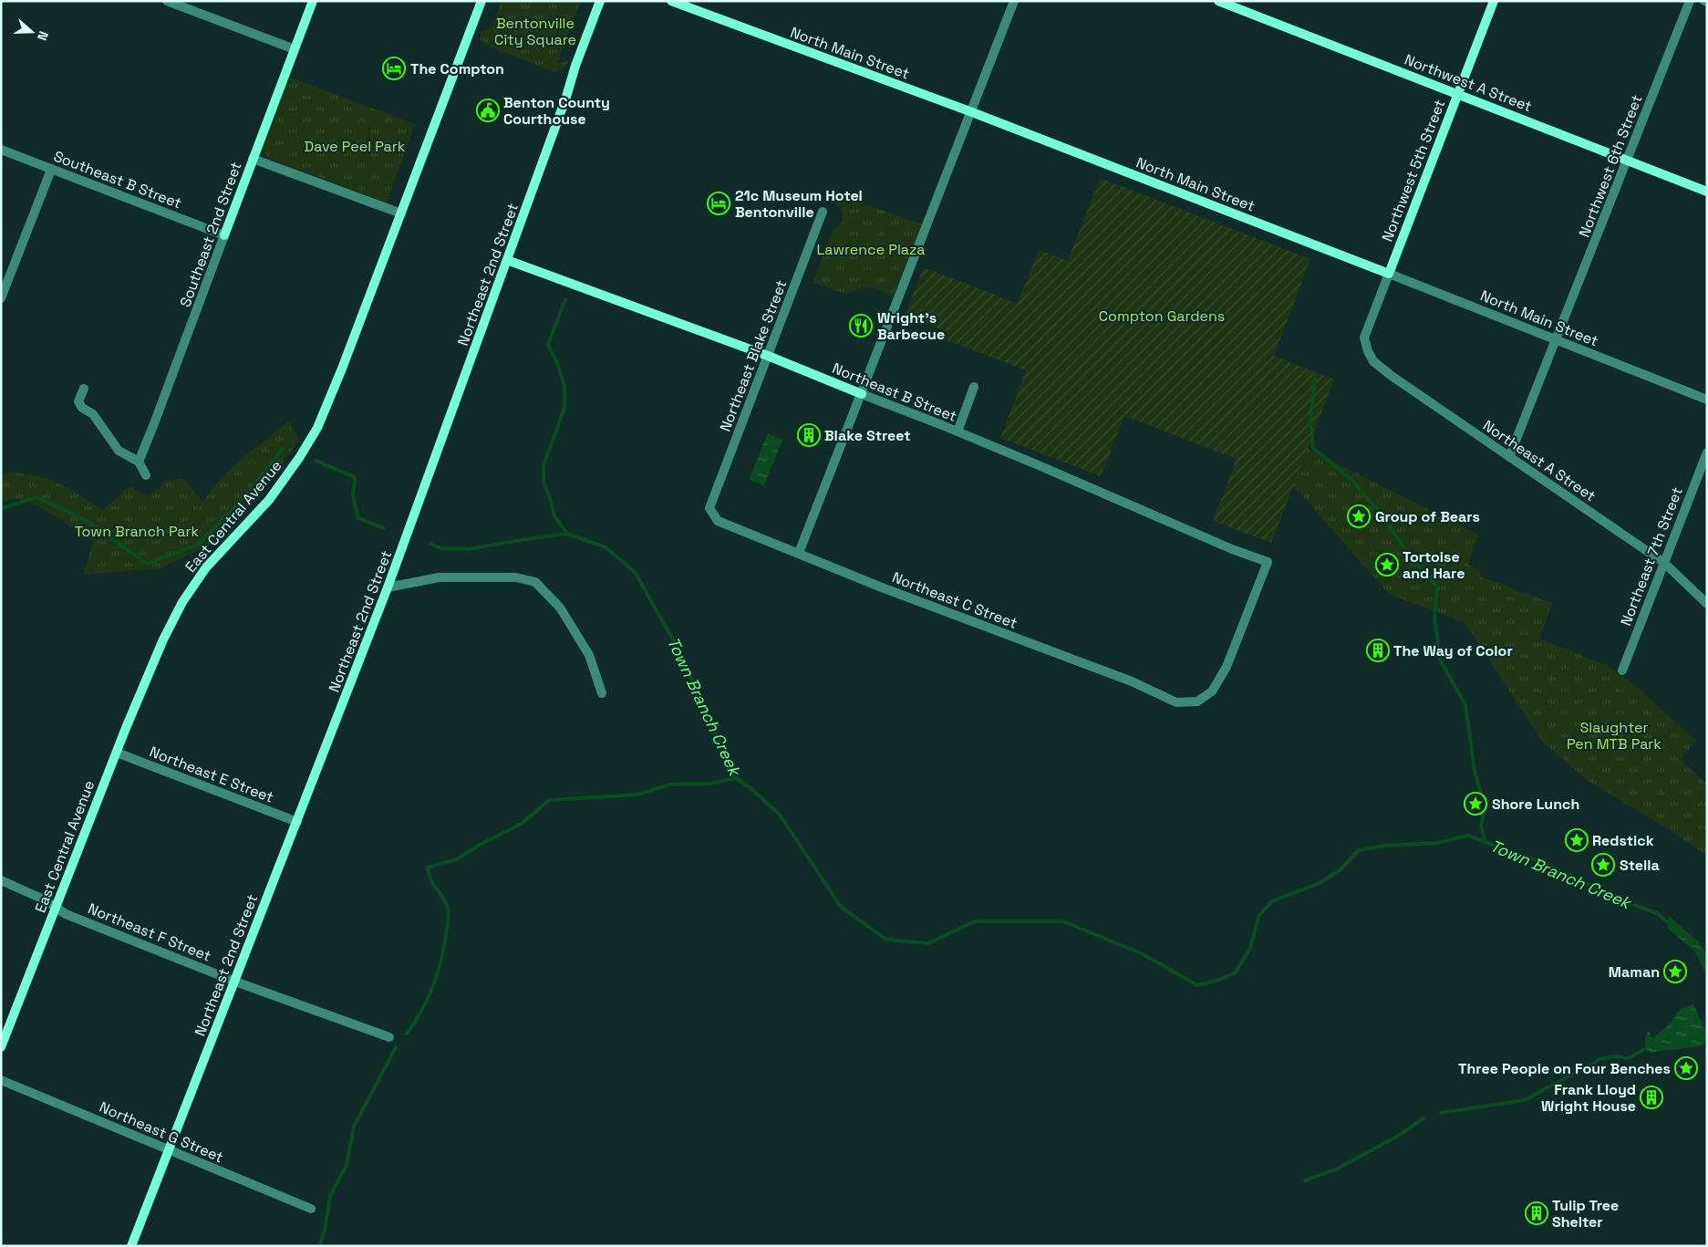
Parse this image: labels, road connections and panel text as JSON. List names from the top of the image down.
{
  "streets": {
    "street": [
      "North Main Street",
      "Northwest A Street",
      "Northwest 6th Street",
      "Northwest 5th Street",
      "Southeast B Street",
      "Southeast 2nd Street",
      "Northeast 2nd Street",
      "Northeast Blake Street",
      "Northeast B Street",
      "Northeast A Street",
      "East Central Avenue",
      "Northeast 7th Street",
      "Northeast C Street",
      "Northeast E Street",
      "Northeast F Street",
      "Northeast G Street"
    ]
  },
  "crossings": [
    ["North Main Street", "Northwest 6th Street"],
    ["North Main Street", "Northwest 5th Street"],
    ["North Main Street", "Northeast A Street"],
    ["Northwest A Street", "Northwest 6th Street"],
    ["Northwest A Street", "Northwest 5th Street"],
    ["Northwest 6th Street", "Northeast A Street"],
    ["Northwest 5th Street", "Northeast A Street"],
    ["Southeast B Street", "Southeast 2nd Street"],
    ["Northeast 2nd Street", "Northeast B Street"],
    ["Northeast 2nd Street", "Northeast E Street"],
    ["Northeast 2nd Street", "Northeast F Street"],
    ["Northeast 2nd Street", "Northeast G Street"],
    ["Northeast Blake Street", "Northeast B Street"],
    ["Northeast Blake Street", "Northeast C Street"],
    ["Northeast B Street", "Northeast C Street"],
    ["Northeast A Street", "Northeast 7th Street"],
    ["East Central Avenue", "Northeast E Street"],
    ["East Central Avenue", "Northeast F Street"]
  ],
  "water": ["Town Branch Creek"],
  "parks": [
    "Bentonville City Square",
    "Dave Peel Park",
    "Lawrence Plaza",
    "Compton Gardens",
    "Town Branch Park",
    "Slaughter Pen MTB Park"
  ],
  "places": {
    "hotel": ["The Compton", "21c Museum Hotel Bentonville"],
    "public building": ["Benton County Courthouse"],
    "restaurant": ["Wright's Barbecue"],
    "building": [
      "Blake Street",
      "The Way of Color",
      "Frank Lloyd Wright House",
      "Tulip Tree Shelter"
    ],
    "place": [
      "Group of Bears",
      "Tortoise and Hare",
      "Shore Lunch",
      "Redstick",
      "Stella",
      "Maman",
      "Three People on Four Benches"
    ]
  },
  "north": "right"
}
